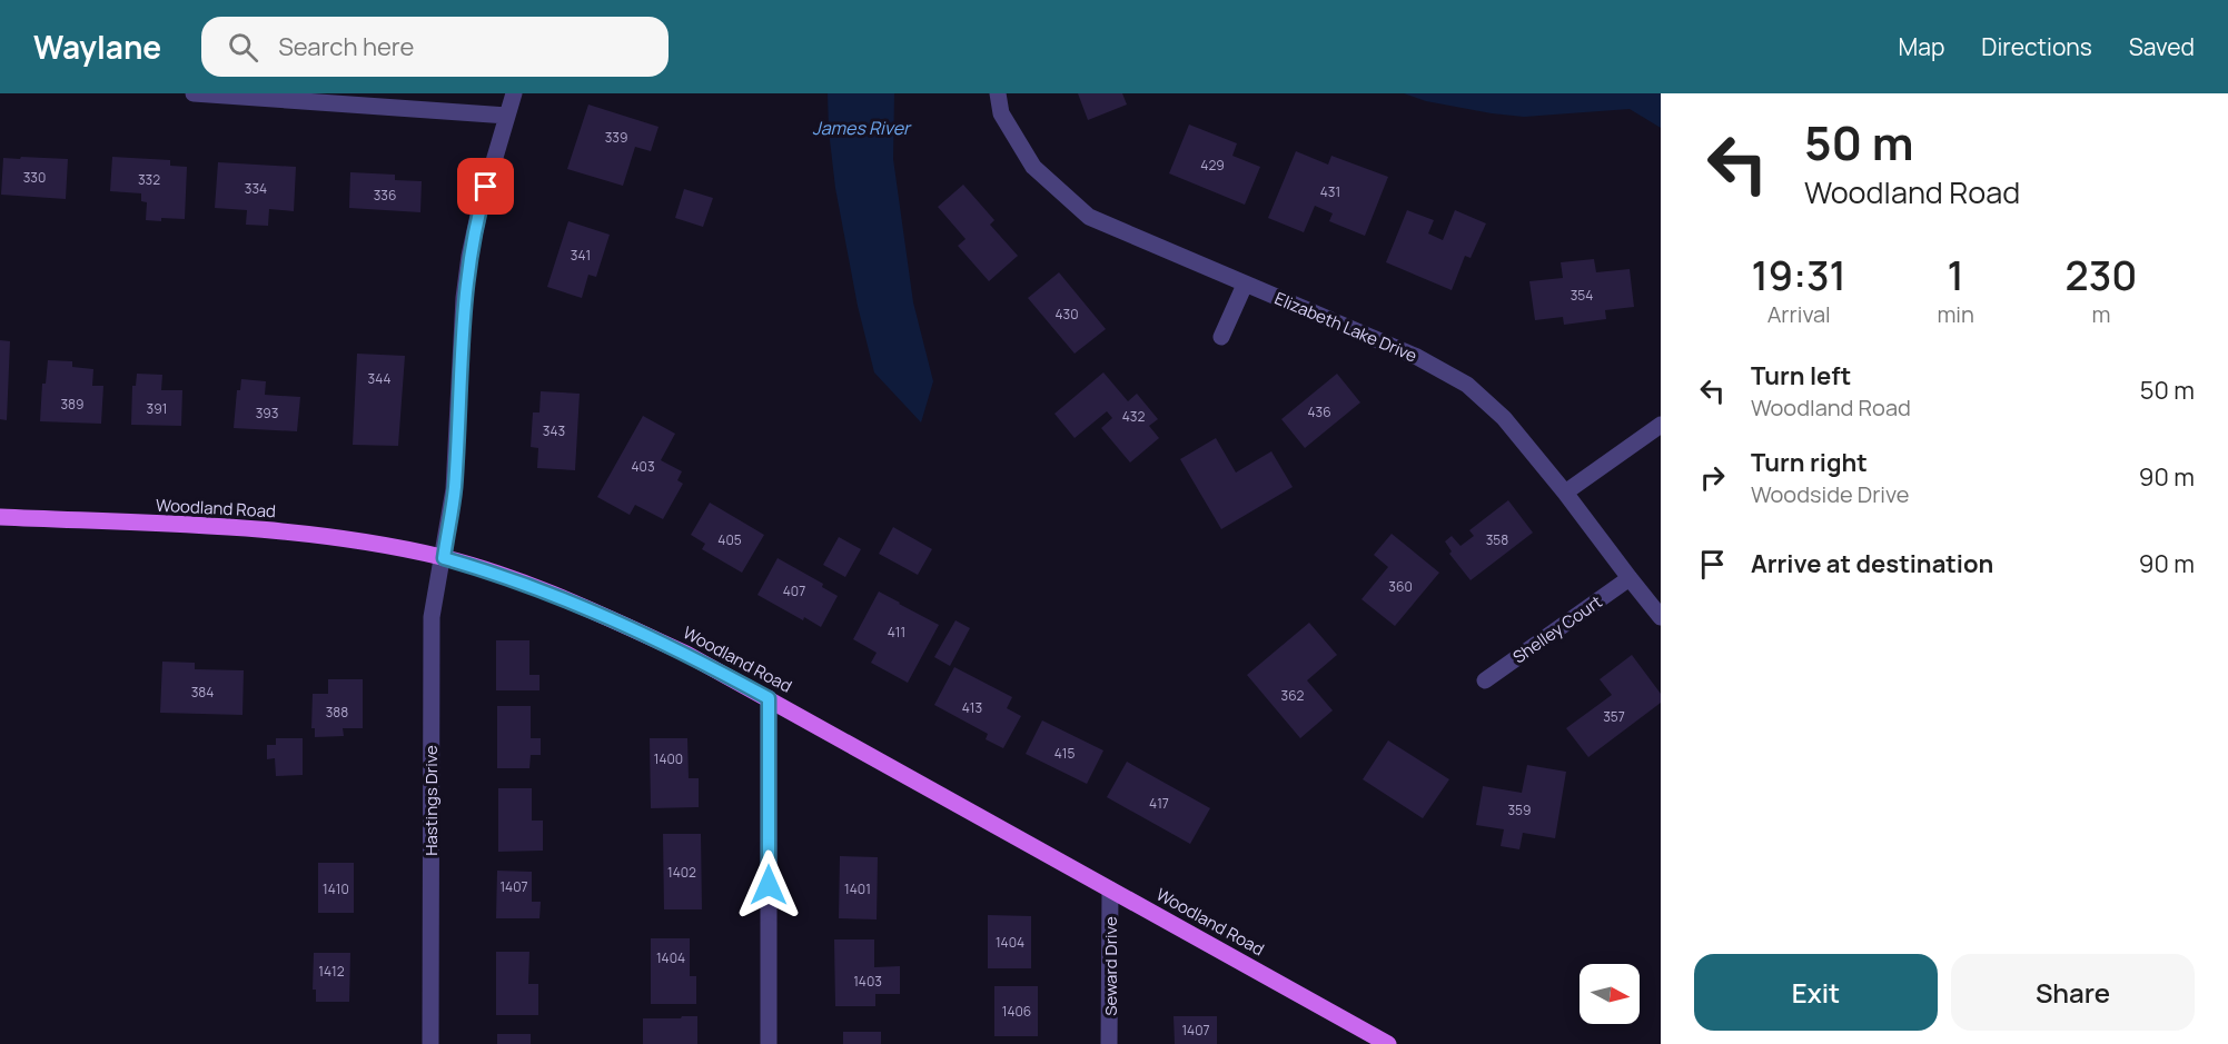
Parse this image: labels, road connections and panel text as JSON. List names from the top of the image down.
{
  "streets": {
    "main road": ["Woodland Road"],
    "street": [
      "Elizabeth Lake Drive",
      "Shelley Court",
      "Hastings Drive",
      "Seward Drive"
    ]
  },
  "crossings": [
    ["Elizabeth Lake Drive", "Shelley Court"],
    ["Woodland Road", "Hastings Drive"],
    ["Woodland Road", "Seward Drive"]
  ],
  "water": ["James River"],
  "house_numbers": [
    "339",
    "429",
    "330",
    "332",
    "334",
    "431",
    "336",
    "341",
    "354",
    "430",
    "344",
    "389",
    "391",
    "436",
    "393",
    "432",
    "343",
    "403",
    "405",
    "358",
    "360",
    "407",
    "411",
    "384",
    "362",
    "413",
    "388",
    "357",
    "415",
    "1400",
    "417",
    "359",
    "1402",
    "1407",
    "1410",
    "1401",
    "1404",
    "1404",
    "1412",
    "1403",
    "1406",
    "1407"
  ],
  "north": "right",
  "page": {
    "header": "Waylane",
    "search": "Search here",
    "nav": ["Map", "Directions", "Saved"],
    "turn": ["50 m", "Woodland Road"],
    "eta": [
      "19:31",
      "Arrival",
      "1",
      "min",
      "230",
      "m"
    ],
    "list": [
      {
        "name": "Turn left",
        "note": "Woodland Road",
        "value": "50 m"
      },
      {
        "name": "Turn right",
        "note": "Woodside Drive",
        "value": "90 m"
      },
      {
        "name": "Arrive at destination",
        "value": "90 m"
      }
    ],
    "buttons": ["Exit", "Share"]
  }
}
